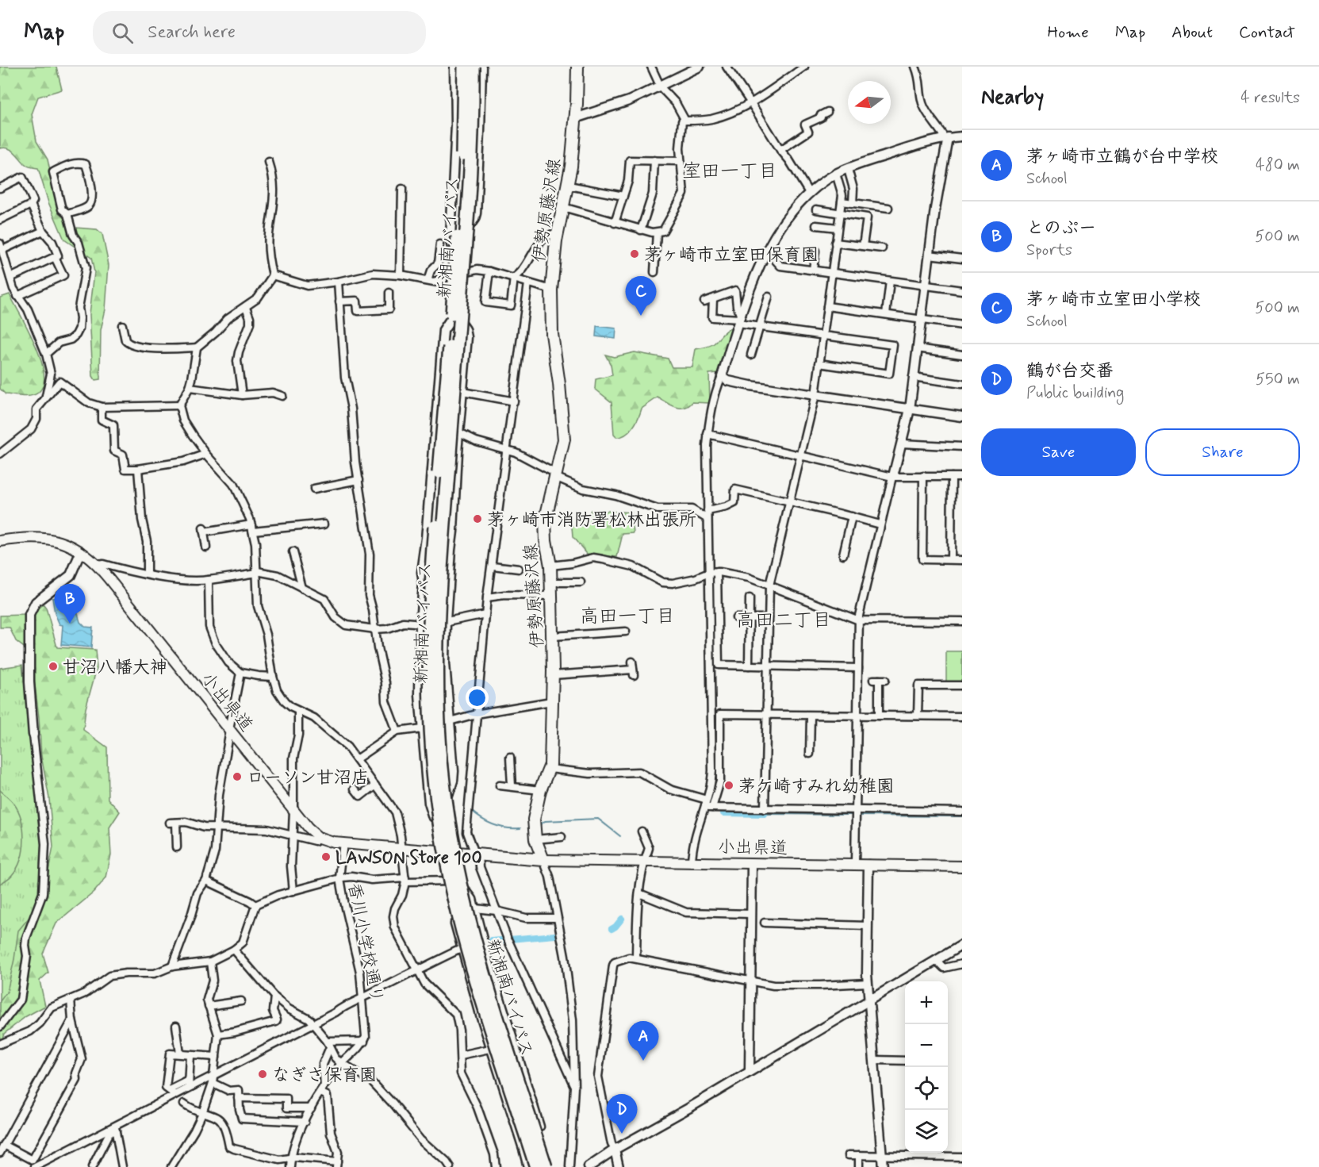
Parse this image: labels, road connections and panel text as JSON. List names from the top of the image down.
{
  "streets": {
    "highway": ["新湘南バイパス"],
    "main road": ["伊勢原藤沢線", "小出県道"],
    "street": ["香川小学校通り"]
  },
  "crossings": [
    ["伊勢原藤沢線", "小出県道"]
  ],
  "districts": ["室田一丁目", "高田一丁目", "高田二丁目"],
  "places": [
    "茅ヶ崎市立室田保育園",
    "茅ヶ崎市消防署松林出張所",
    "甘沼八幡大神",
    "ローソン甘沼店",
    "茅ケ崎すみれ幼稚園",
    "LAWSON Store 100",
    "なぎさ保育園"
  ],
  "north": "left",
  "page": {
    "header": "Map",
    "search": "Search here",
    "nav": [
      "Home",
      "Map",
      "About",
      "Contact"
    ],
    "heading": ["Nearby", "4 results"],
    "list": [
      {
        "mark": "A",
        "name": "茅ヶ崎市立鶴が台中学校",
        "note": "School",
        "value": "480 m"
      },
      {
        "mark": "B",
        "name": "とのぷー",
        "note": "Sports",
        "value": "500 m"
      },
      {
        "mark": "C",
        "name": "茅ヶ崎市立室田小学校",
        "note": "School",
        "value": "500 m"
      },
      {
        "mark": "D",
        "name": "鶴が台交番",
        "note": "Public building",
        "value": "550 m"
      }
    ],
    "pins": [
      "C",
      "B",
      "A",
      "D"
    ],
    "buttons": ["Save", "Share"],
    "map_buttons": ["+", "−"]
  }
}
